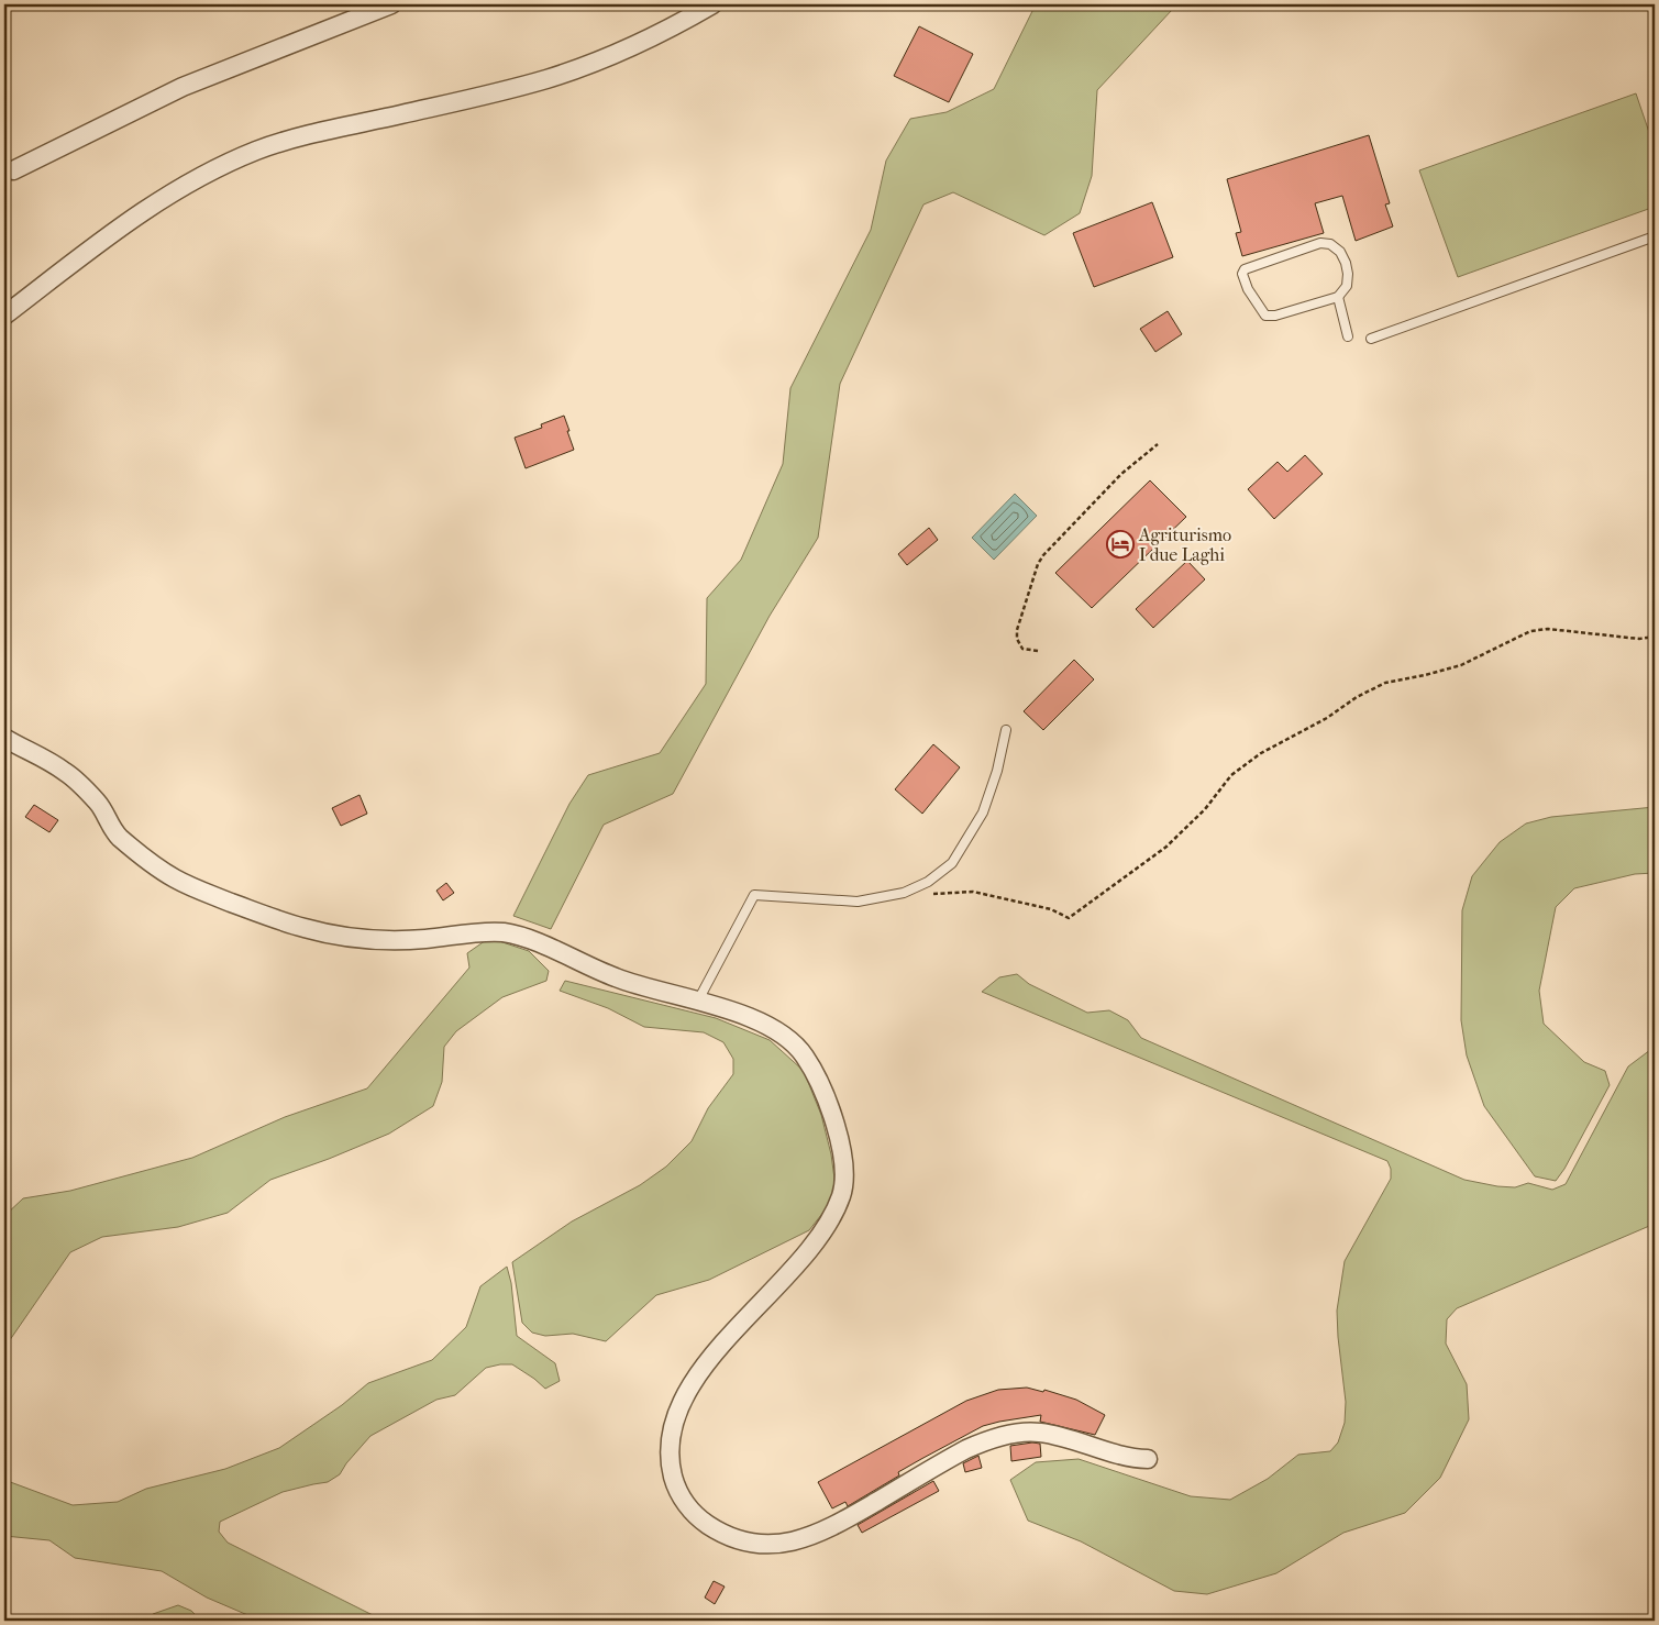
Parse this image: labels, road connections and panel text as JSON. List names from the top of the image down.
{
  "places": {
    "hotel": ["Agriturismo I due Laghi"]
  }
}
